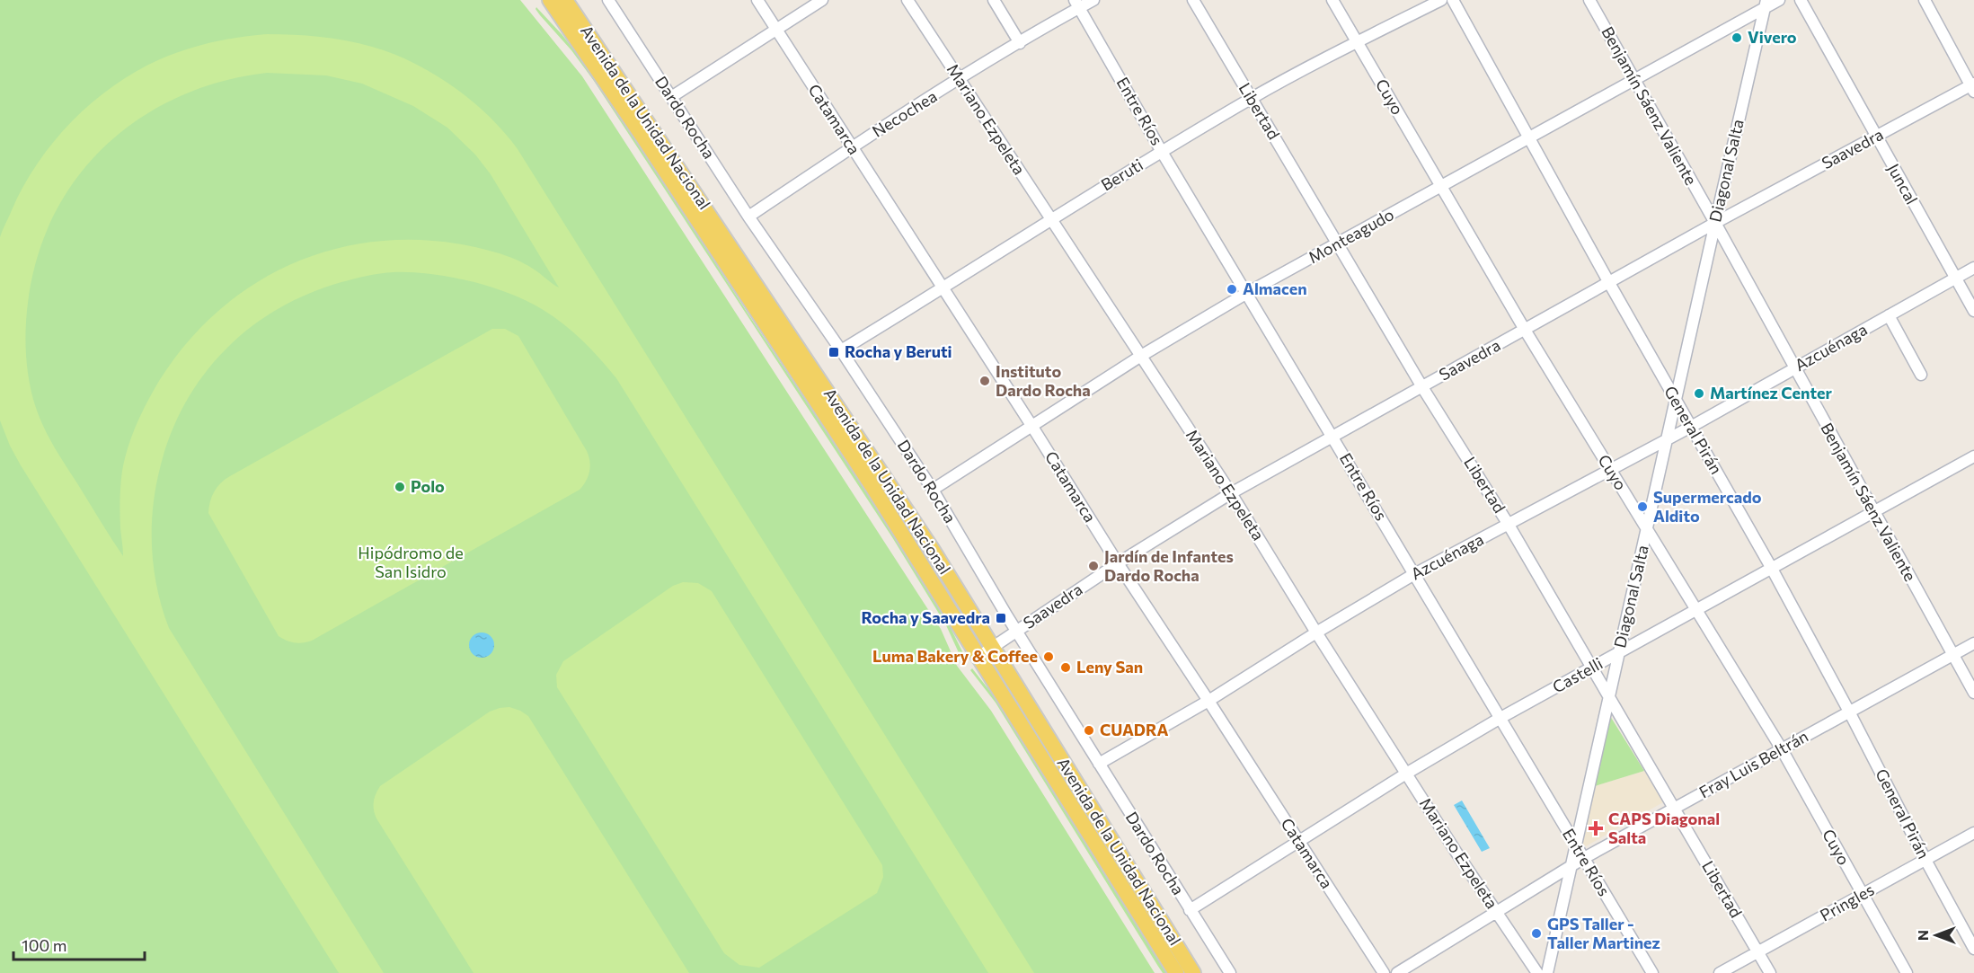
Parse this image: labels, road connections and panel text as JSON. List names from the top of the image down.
{
  "streets": {
    "main road": ["Avenida de la Unidad Nacional"],
    "street": [
      "Cuyo",
      "Benjamín Sáenz Valiente",
      "Entre Ríos",
      "Libertad",
      "Necochea",
      "Dardo Rocha",
      "Catamarca",
      "Mariano Ezpeleta",
      "Saavedra",
      "Diagonal Salta",
      "Beruti",
      "Juncal",
      "Monteagudo",
      "Azcuénaga",
      "General Pirán",
      "Castelli",
      "Fray Luis Beltrán",
      "Pringles"
    ]
  },
  "crossings": [
    ["Cuyo", "Saavedra"],
    ["Cuyo", "Diagonal Salta"],
    ["Cuyo", "Beruti"],
    ["Cuyo", "Monteagudo"],
    ["Cuyo", "Azcuénaga"],
    ["Cuyo", "Castelli"],
    ["Cuyo", "Fray Luis Beltrán"],
    ["Cuyo", "Pringles"],
    ["Benjamín Sáenz Valiente", "Saavedra"],
    ["Benjamín Sáenz Valiente", "Diagonal Salta"],
    ["Benjamín Sáenz Valiente", "Monteagudo"],
    ["Benjamín Sáenz Valiente", "Azcuénaga"],
    ["Benjamín Sáenz Valiente", "Castelli"],
    ["Benjamín Sáenz Valiente", "Fray Luis Beltrán"],
    ["Entre Ríos", "Necochea"],
    ["Entre Ríos", "Saavedra"],
    ["Entre Ríos", "Diagonal Salta"],
    ["Entre Ríos", "Beruti"],
    ["Entre Ríos", "Monteagudo"],
    ["Entre Ríos", "Azcuénaga"],
    ["Entre Ríos", "Castelli"],
    ["Entre Ríos", "Fray Luis Beltrán"],
    ["Libertad", "Saavedra"],
    ["Libertad", "Diagonal Salta"],
    ["Libertad", "Beruti"],
    ["Libertad", "Monteagudo"],
    ["Libertad", "Azcuénaga"],
    ["Libertad", "Castelli"],
    ["Libertad", "Fray Luis Beltrán"],
    ["Libertad", "Pringles"],
    ["Necochea", "Dardo Rocha"],
    ["Necochea", "Catamarca"],
    ["Necochea", "Mariano Ezpeleta"],
    ["Avenida de la Unidad Nacional", "Saavedra"],
    ["Dardo Rocha", "Saavedra"],
    ["Dardo Rocha", "Beruti"],
    ["Dardo Rocha", "Monteagudo"],
    ["Dardo Rocha", "Azcuénaga"],
    ["Dardo Rocha", "Castelli"],
    ["Catamarca", "Saavedra"],
    ["Catamarca", "Beruti"],
    ["Catamarca", "Monteagudo"],
    ["Catamarca", "Azcuénaga"],
    ["Catamarca", "Castelli"],
    ["Mariano Ezpeleta", "Saavedra"],
    ["Mariano Ezpeleta", "Beruti"],
    ["Mariano Ezpeleta", "Monteagudo"],
    ["Mariano Ezpeleta", "Azcuénaga"],
    ["Mariano Ezpeleta", "Castelli"],
    ["Mariano Ezpeleta", "Fray Luis Beltrán"],
    ["Saavedra", "Diagonal Salta"],
    ["Saavedra", "Juncal"],
    ["Saavedra", "General Pirán"],
    ["Diagonal Salta", "Monteagudo"],
    ["Diagonal Salta", "Azcuénaga"],
    ["Diagonal Salta", "General Pirán"],
    ["Diagonal Salta", "Castelli"],
    ["Diagonal Salta", "Fray Luis Beltrán"],
    ["Juncal", "Azcuénaga"],
    ["Monteagudo", "General Pirán"],
    ["Azcuénaga", "General Pirán"],
    ["General Pirán", "Castelli"],
    ["General Pirán", "Fray Luis Beltrán"],
    ["General Pirán", "Pringles"]
  ],
  "parks": ["Hipódromo de San Isidro"],
  "places": {
    "other": [
      "Vivero",
      "Almacen",
      "Instituto Dardo Rocha",
      "Martínez Center",
      "Polo",
      "Supermercado Aldito",
      "Jardín de Infantes Dardo Rocha",
      "Luma Bakery & Coffee",
      "Leny San",
      "CUADRA",
      "GPS Taller - Taller Martinez"
    ],
    "transit": ["Rocha y Beruti", "Rocha y Saavedra"],
    "health": ["CAPS Diagonal Salta"]
  },
  "scale_bar": "100 m",
  "north": "left"
}
